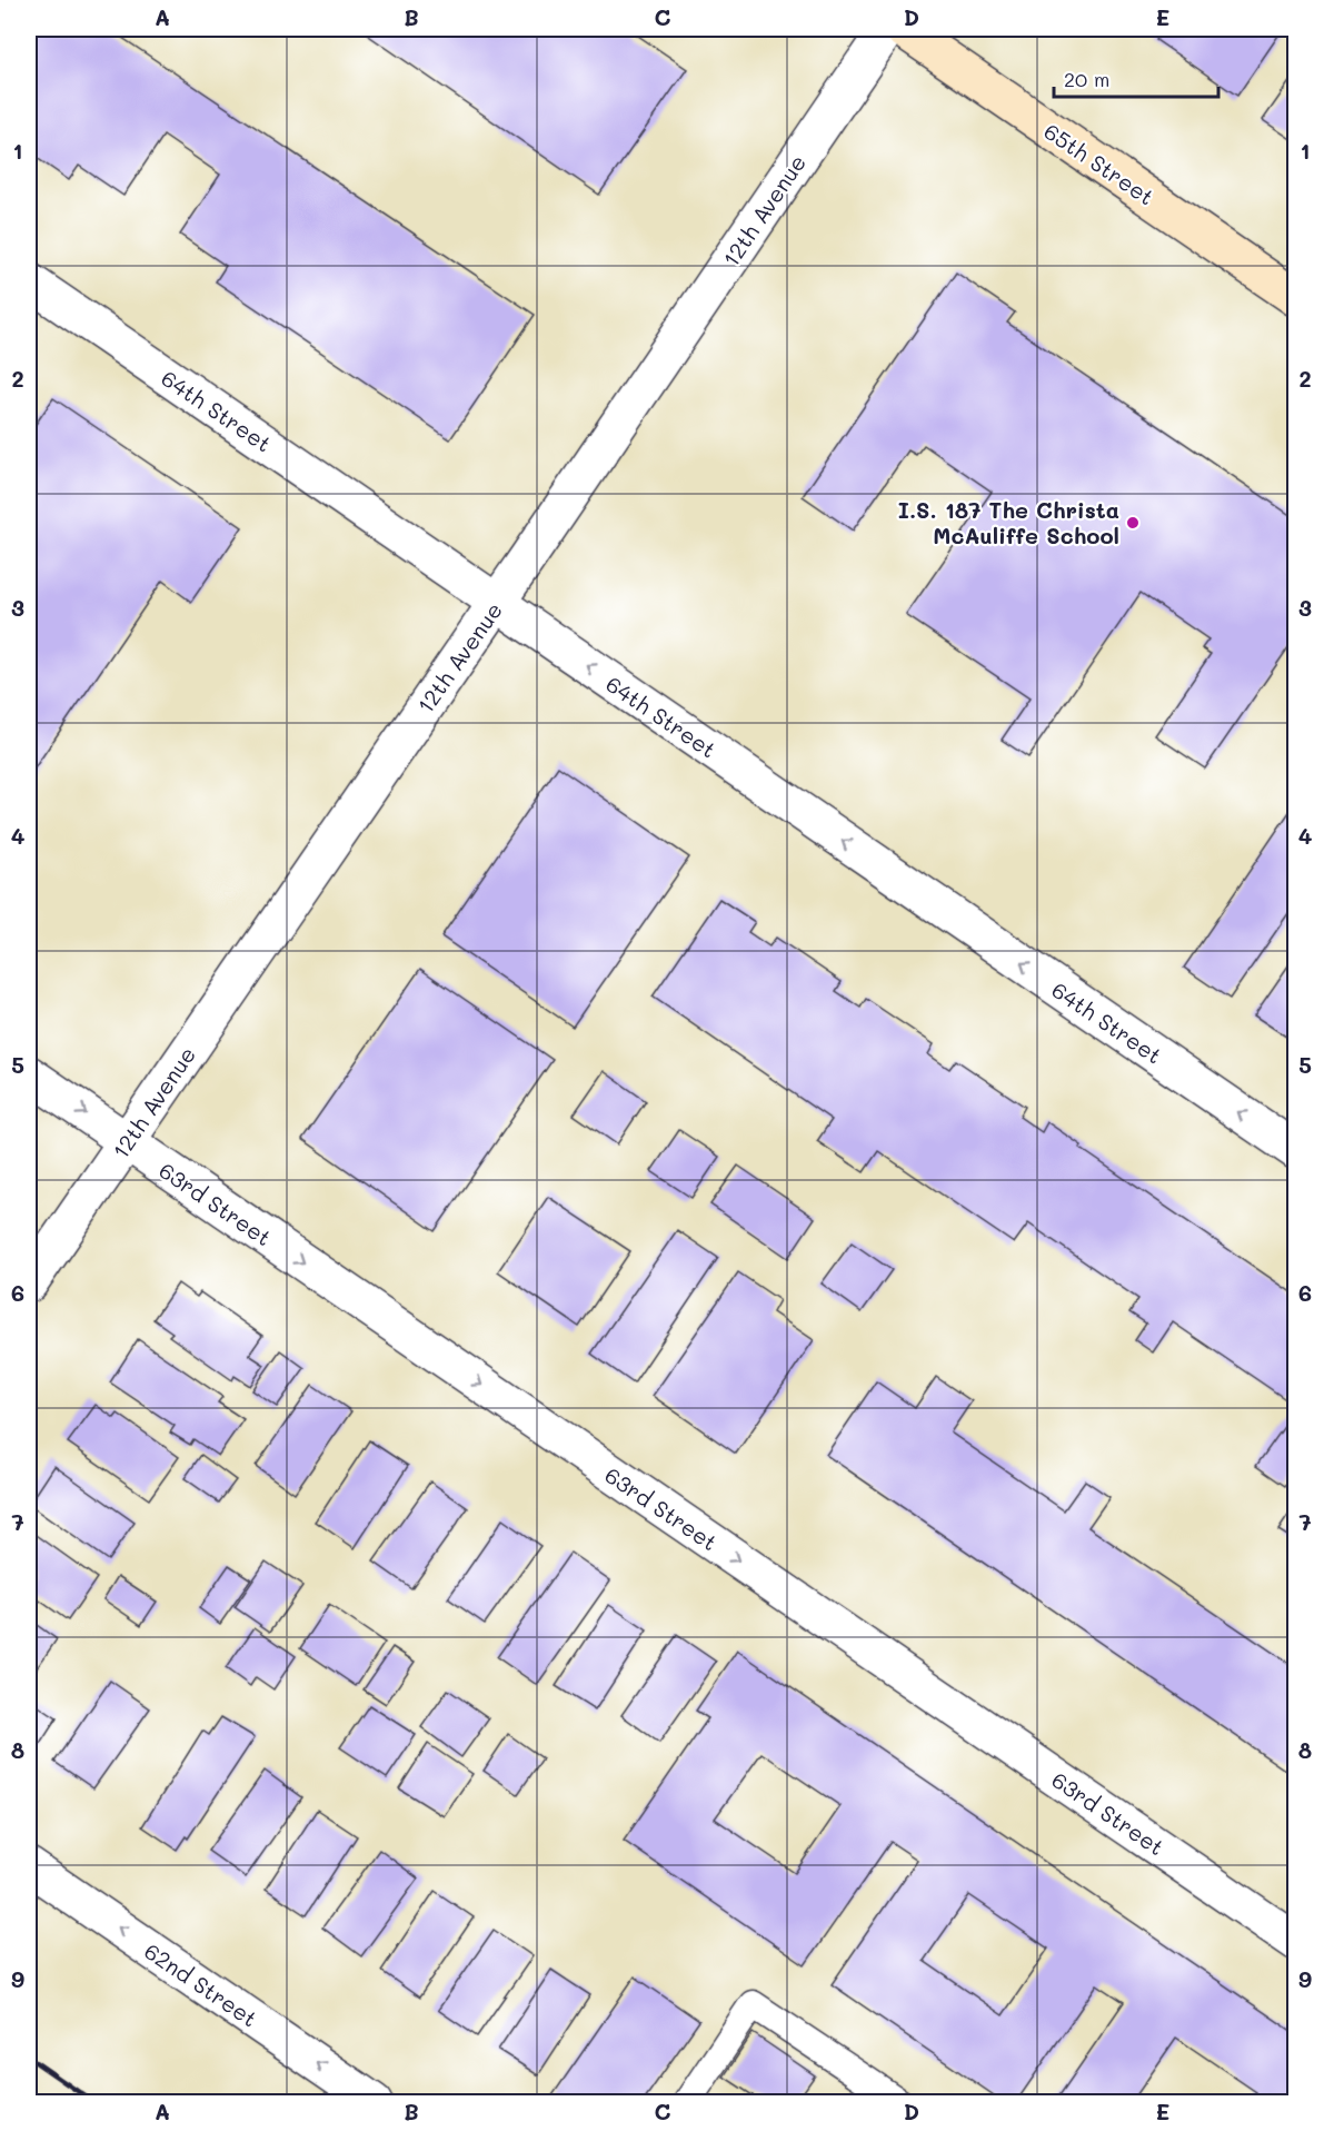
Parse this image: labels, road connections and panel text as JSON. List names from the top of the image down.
{
  "streets": {
    "main road": ["65th Street"],
    "street": [
      "12th Avenue",
      "64th Street",
      "63rd Street",
      "62nd Street"
    ]
  },
  "crossings": [
    ["12th Avenue", "64th Street"],
    ["12th Avenue", "63rd Street"]
  ],
  "one_way": ["64th Street", "63rd Street", "62nd Street"],
  "places": ["I.S. 187 The Christa McAuliffe School"],
  "scale_bar": "20 m",
  "grid": {
    "columns": [
      "A",
      "B",
      "C",
      "D",
      "E"
    ],
    "rows": [
      "1",
      "2",
      "3",
      "4",
      "5",
      "6",
      "7",
      "8",
      "9"
    ]
  }
}
